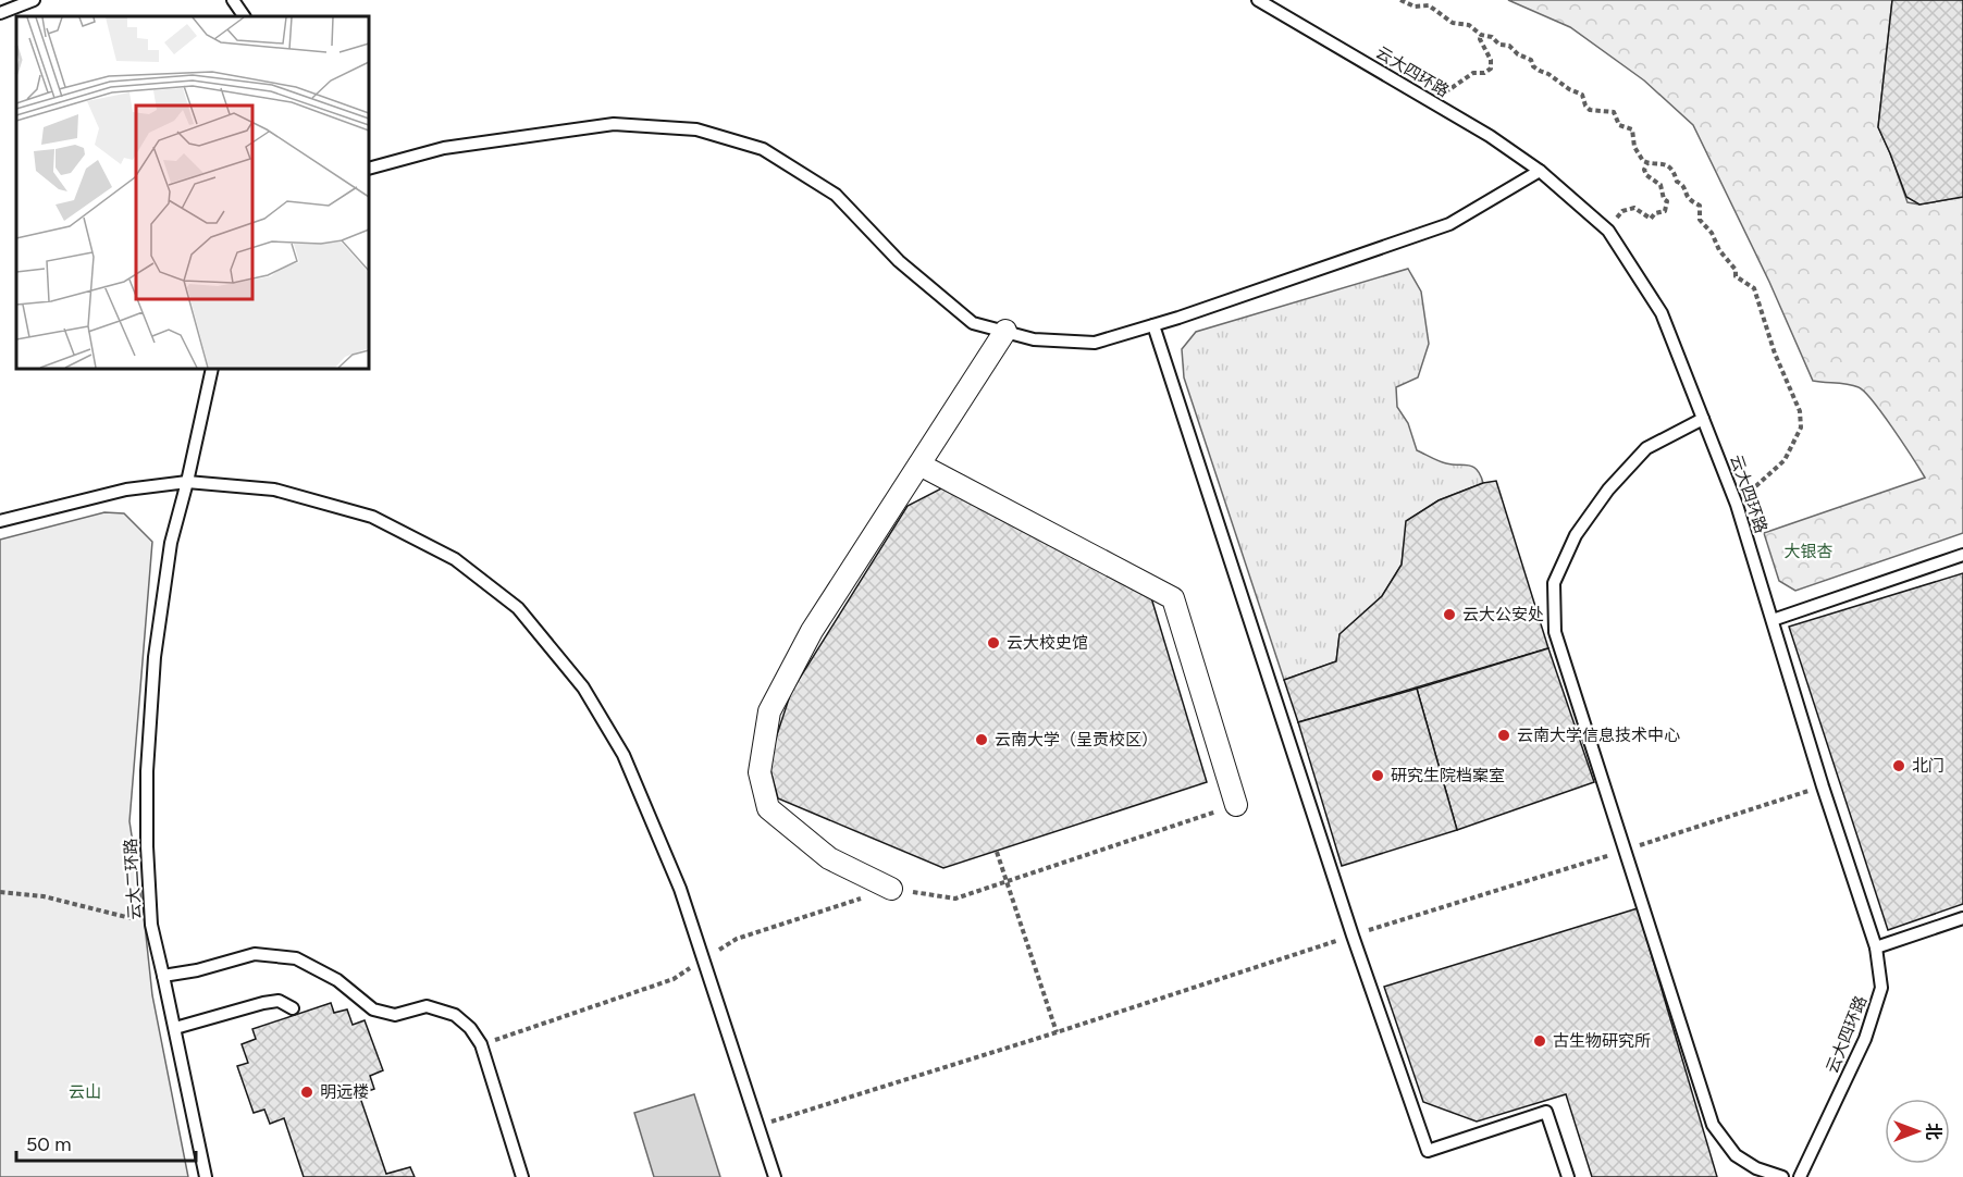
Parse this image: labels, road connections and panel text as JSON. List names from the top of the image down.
{
  "streets": {
    "lane": ["云大四环路", "云大二环路"]
  },
  "parks": ["大银杏", "云山"],
  "places": [
    "云大公安处",
    "云大校史馆",
    "云南大学信息技术中心",
    "云南大学（呈贡校区）",
    "北门",
    "研究生院档案室",
    "古生物研究所",
    "明远楼"
  ],
  "scale_bar": "50 m",
  "north": "right"
}
